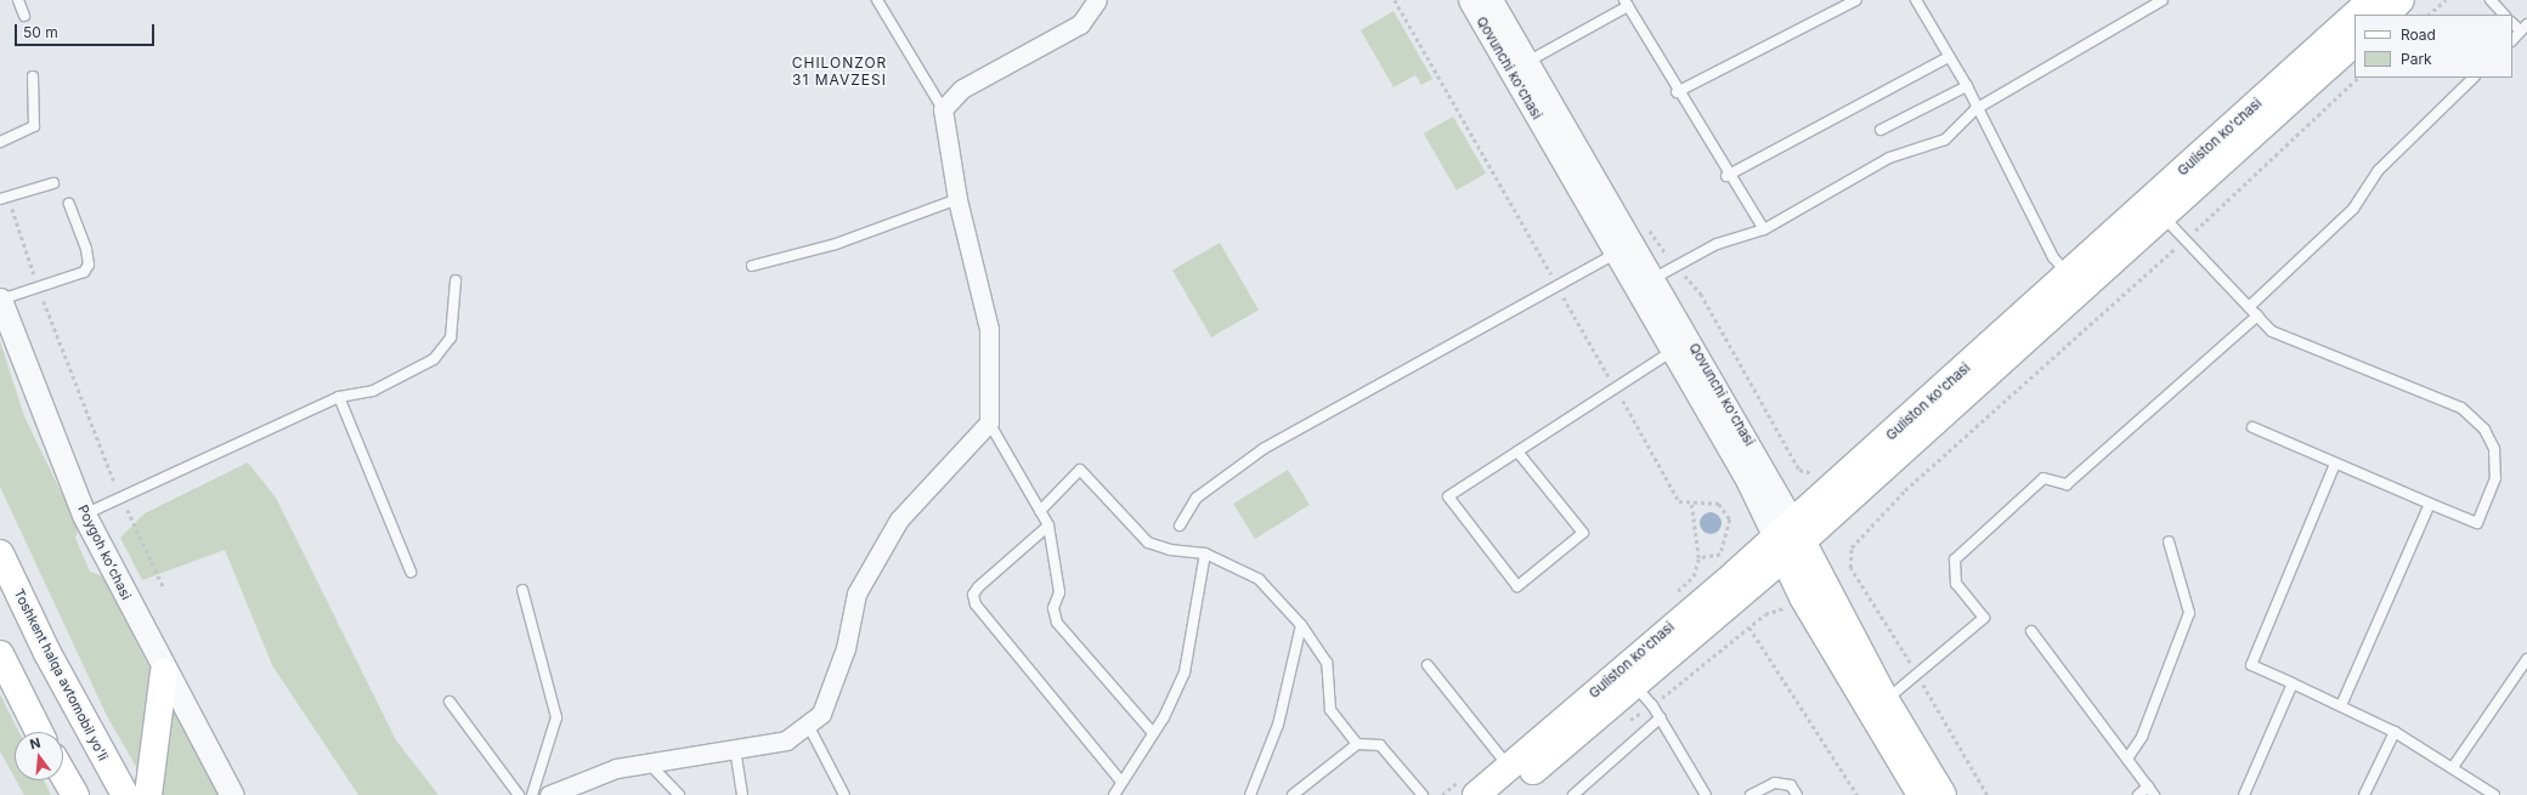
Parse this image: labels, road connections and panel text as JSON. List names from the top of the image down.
{
  "streets": {
    "main road": ["Qovunchi ko'chasi", "Guliston ko'chasi", "Toshkent halqa avtomobil yo'li"],
    "street": ["Poygoh koʻchasi"]
  },
  "crossings": [
    ["Qovunchi ko'chasi", "Guliston ko'chasi"]
  ],
  "districts": ["CHILONZOR 31 MAVZESI"],
  "legend": ["Road", "Park"],
  "scale_bar": "50 m",
  "north": "top"
}
